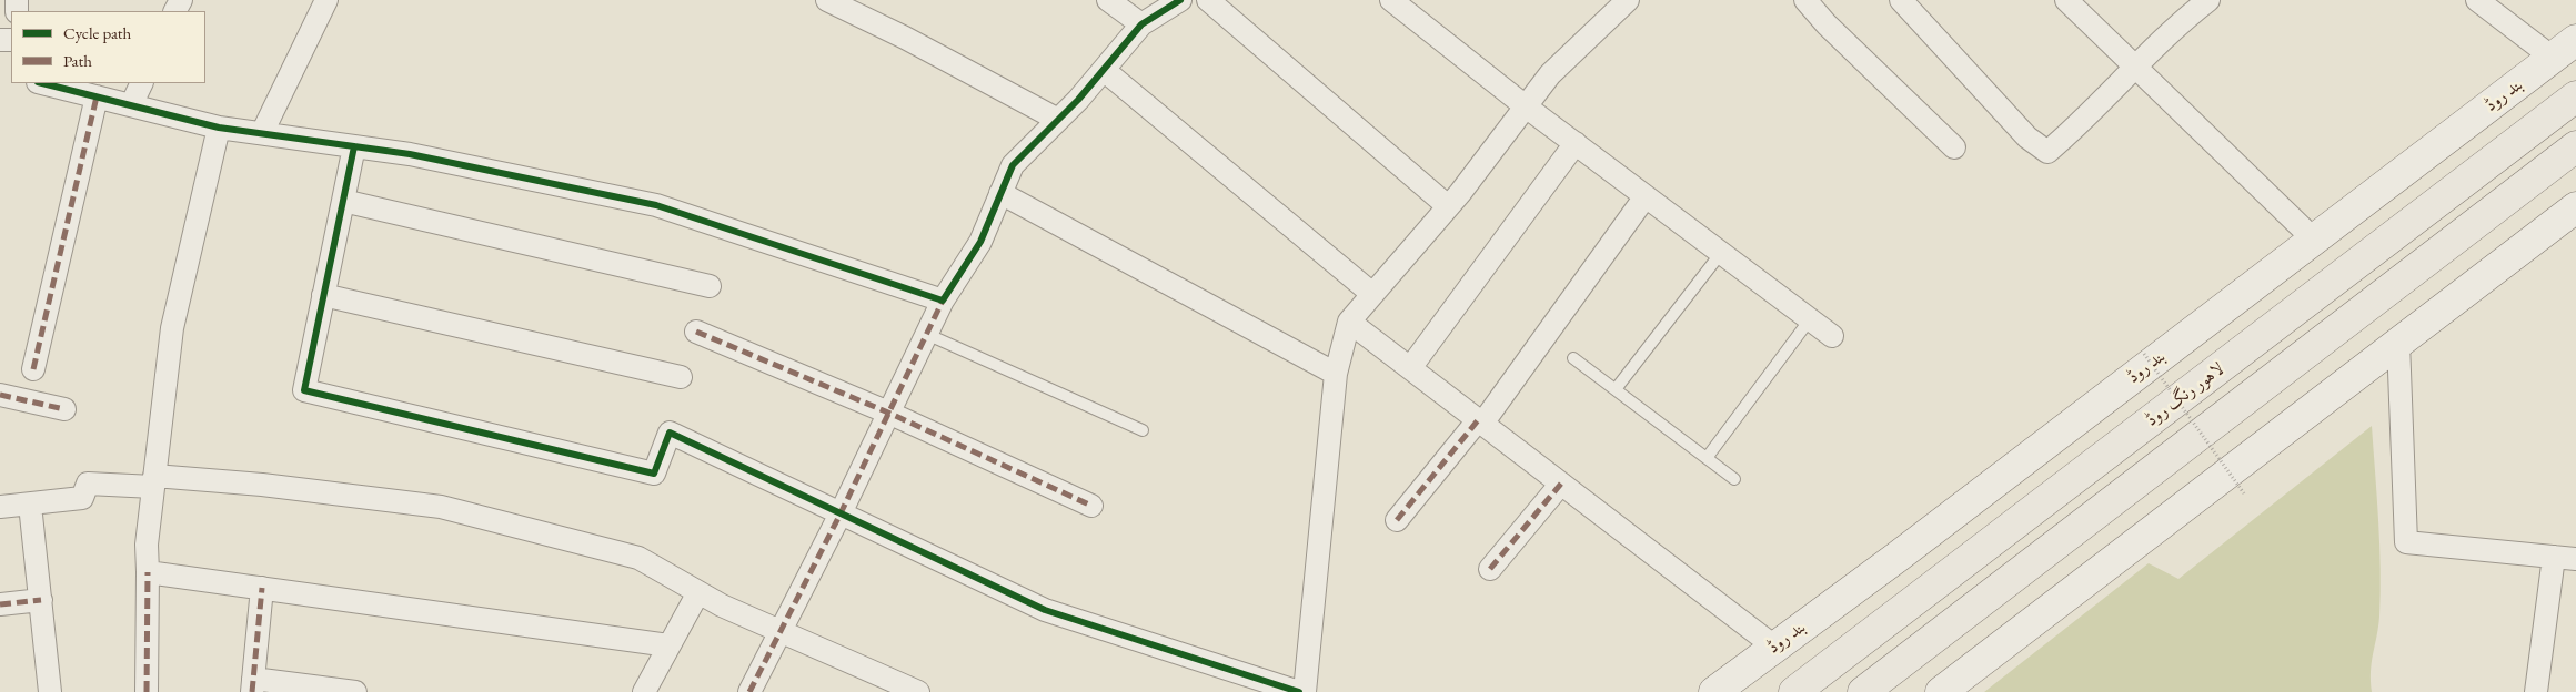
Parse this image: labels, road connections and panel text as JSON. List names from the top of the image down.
{
  "streets": {
    "highway": ["لاہور رنگ روڈ"],
    "main road": ["بند روڈ"]
  },
  "legend": ["Cycle path", "Path"]
}
